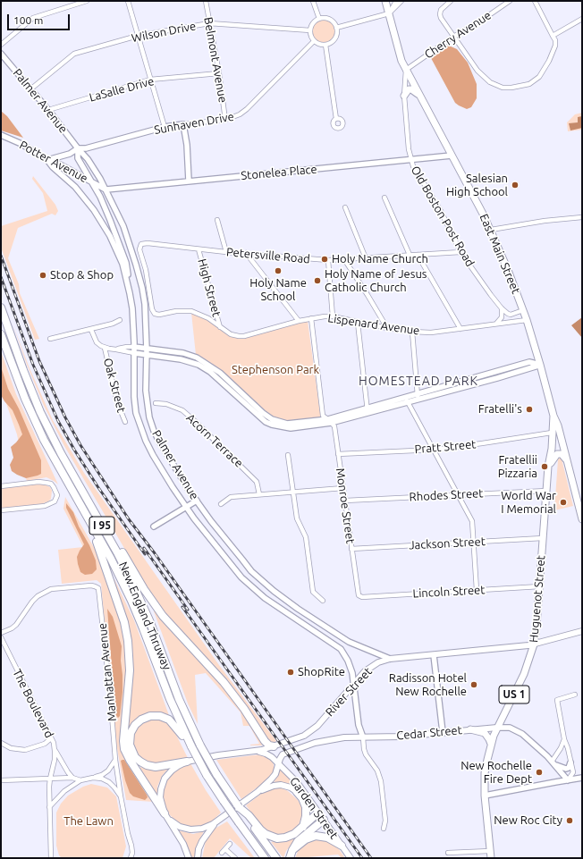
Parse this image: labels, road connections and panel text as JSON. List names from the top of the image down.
{
  "streets": {
    "highway": ["I 95", "New England Thruway"],
    "main road": [
      "East Main Street",
      "Huguenot Street",
      "River Street",
      "US 1",
      "Cedar Street",
      "Garden Street"
    ],
    "street": [
      "Wilson Drive",
      "Cherry Avenue",
      "Belmont Avenue",
      "LaSalle Drive",
      "Palmer Avenue",
      "Sunhaven Drive",
      "Potter Avenue",
      "Stonelea Place",
      "Old Boston Post Road",
      "Petersville Road",
      "High Street",
      "Lispenard Avenue",
      "Oak Street",
      "Acorn Terrace",
      "Pratt Street",
      "Rhodes Street",
      "Monroe Street",
      "Jackson Street",
      "Lincoln Street",
      "Manhattan Avenue",
      "The Boulevard"
    ]
  },
  "crossings": [
    ["Wilson Drive", "Belmont Avenue"],
    ["Wilson Drive", "Palmer Avenue"],
    ["Wilson Drive", "Sunhaven Drive"],
    ["Cherry Avenue", "Old Boston Post Road"],
    ["Cherry Avenue", "East Main Street"],
    ["Belmont Avenue", "LaSalle Drive"],
    ["Belmont Avenue", "Sunhaven Drive"],
    ["LaSalle Drive", "Palmer Avenue"],
    ["Palmer Avenue", "Sunhaven Drive"],
    ["Palmer Avenue", "Potter Avenue"],
    ["Palmer Avenue", "Stonelea Place"],
    ["Palmer Avenue", "River Street"],
    ["Palmer Avenue", "Cedar Street"],
    ["Sunhaven Drive", "Potter Avenue"],
    ["Potter Avenue", "Stonelea Place"],
    ["Stonelea Place", "Old Boston Post Road"],
    ["Stonelea Place", "East Main Street"],
    ["Old Boston Post Road", "East Main Street"],
    ["Old Boston Post Road", "Petersville Road"],
    ["East Main Street", "Lispenard Avenue"],
    ["East Main Street", "Huguenot Street"],
    ["Petersville Road", "High Street"],
    ["Petersville Road", "Lispenard Avenue"],
    ["High Street", "Lispenard Avenue"],
    ["Lispenard Avenue", "Monroe Street"],
    ["Pratt Street", "Monroe Street"],
    ["Pratt Street", "Huguenot Street"],
    ["Rhodes Street", "Monroe Street"],
    ["Rhodes Street", "Huguenot Street"],
    ["Monroe Street", "Jackson Street"],
    ["Monroe Street", "Lincoln Street"],
    ["Jackson Street", "Huguenot Street"],
    ["Lincoln Street", "Huguenot Street"],
    ["Huguenot Street", "River Street"],
    ["Huguenot Street", "Cedar Street"],
    ["River Street", "Garden Street"],
    ["Cedar Street", "Garden Street"]
  ],
  "districts": ["HOMESTEAD PARK"],
  "parks": ["Stephenson Park", "The Lawn"],
  "places": [
    "Salesian High School",
    "Holy Name Church",
    "Holy Name School",
    "Stop & Shop",
    "Holy Name of Jesus Catholic Church",
    "Fratelli's",
    "Fratellii Pizzaria",
    "World War I Memorial",
    "ShopRite",
    "Radisson Hotel New Rochelle",
    "New Rochelle Fire Dept",
    "New Roc City"
  ],
  "scale_bar": "100 m"
}
